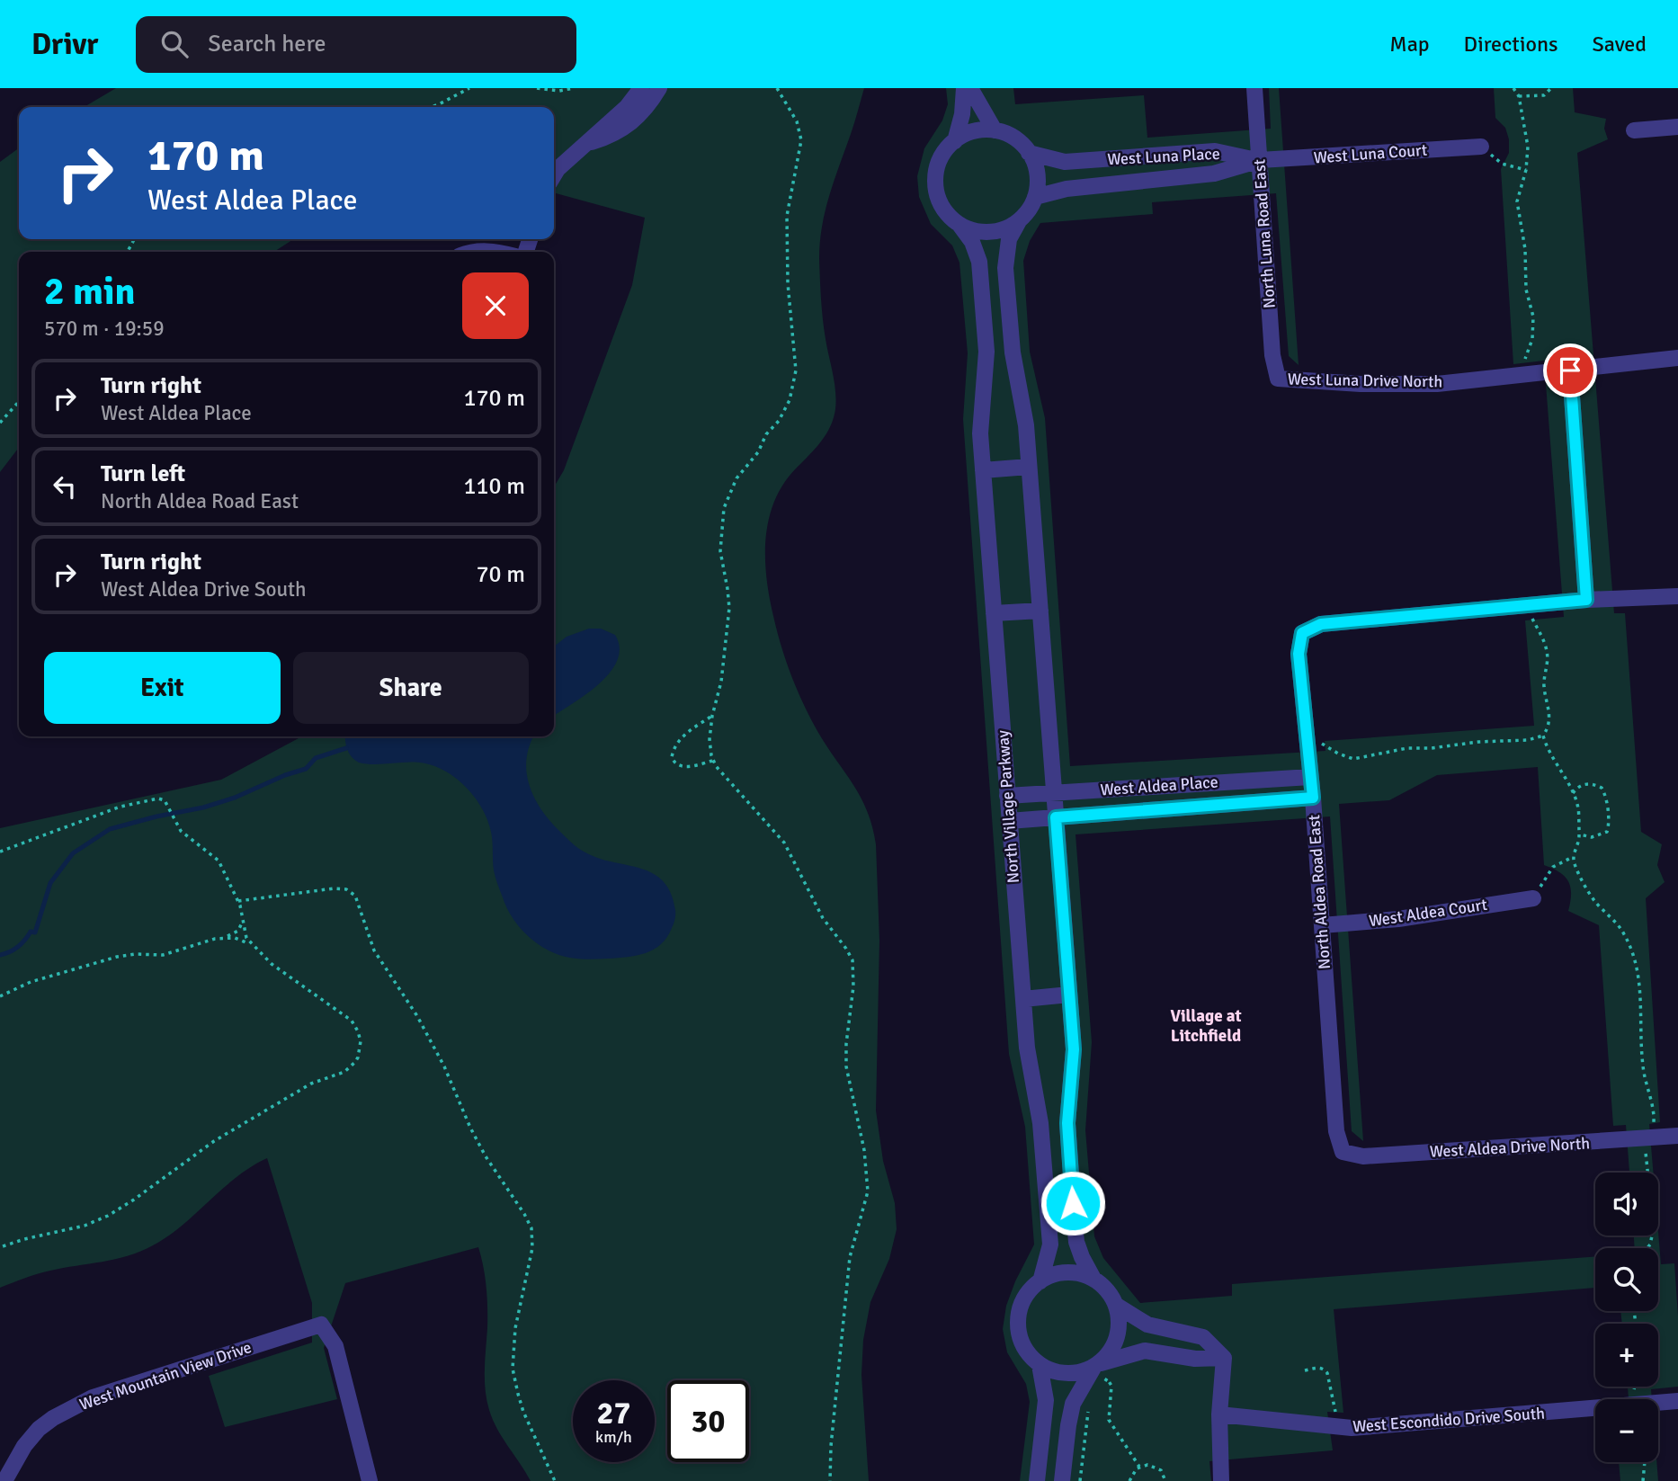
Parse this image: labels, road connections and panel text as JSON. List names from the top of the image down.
{
  "streets": {
    "street": [
      "West Luna Court",
      "West Luna Place",
      "North Luna Road East",
      "West Luna Drive North",
      "West Aldea Place",
      "North Village Parkway",
      "North Aldea Road East",
      "West Aldea Court",
      "West Aldea Drive North",
      "West Mountain View Drive",
      "West Escondido Drive South"
    ]
  },
  "crossings": [
    ["West Luna Court", "West Luna Place"],
    ["West Luna Court", "North Luna Road East"],
    ["West Luna Place", "North Luna Road East"],
    ["West Luna Place", "North Village Parkway"],
    ["North Luna Road East", "West Luna Drive North"],
    ["West Aldea Place", "North Village Parkway"],
    ["West Aldea Place", "North Aldea Road East"],
    ["North Aldea Road East", "West Aldea Court"],
    ["North Aldea Road East", "West Aldea Drive North"]
  ],
  "districts": ["Village at Litchfield"],
  "page": {
    "header": "Drivr",
    "search": "Search here",
    "nav": ["Map", "Directions", "Saved"],
    "turn": ["170 m", "West Aldea Place"],
    "heading": ["2 min", "570 m · 19:59"],
    "list": [
      {
        "name": "Turn right",
        "note": "West Aldea Place",
        "value": "170 m"
      },
      {
        "name": "Turn left",
        "note": "North Aldea Road East",
        "value": "110 m"
      },
      {
        "name": "Turn right",
        "note": "West Aldea Drive South",
        "value": "70 m"
      }
    ],
    "buttons": ["Exit", "Share"],
    "map_buttons": ["+", "−"],
    "speed": "27 km/h",
    "limit": "30"
  }
}
